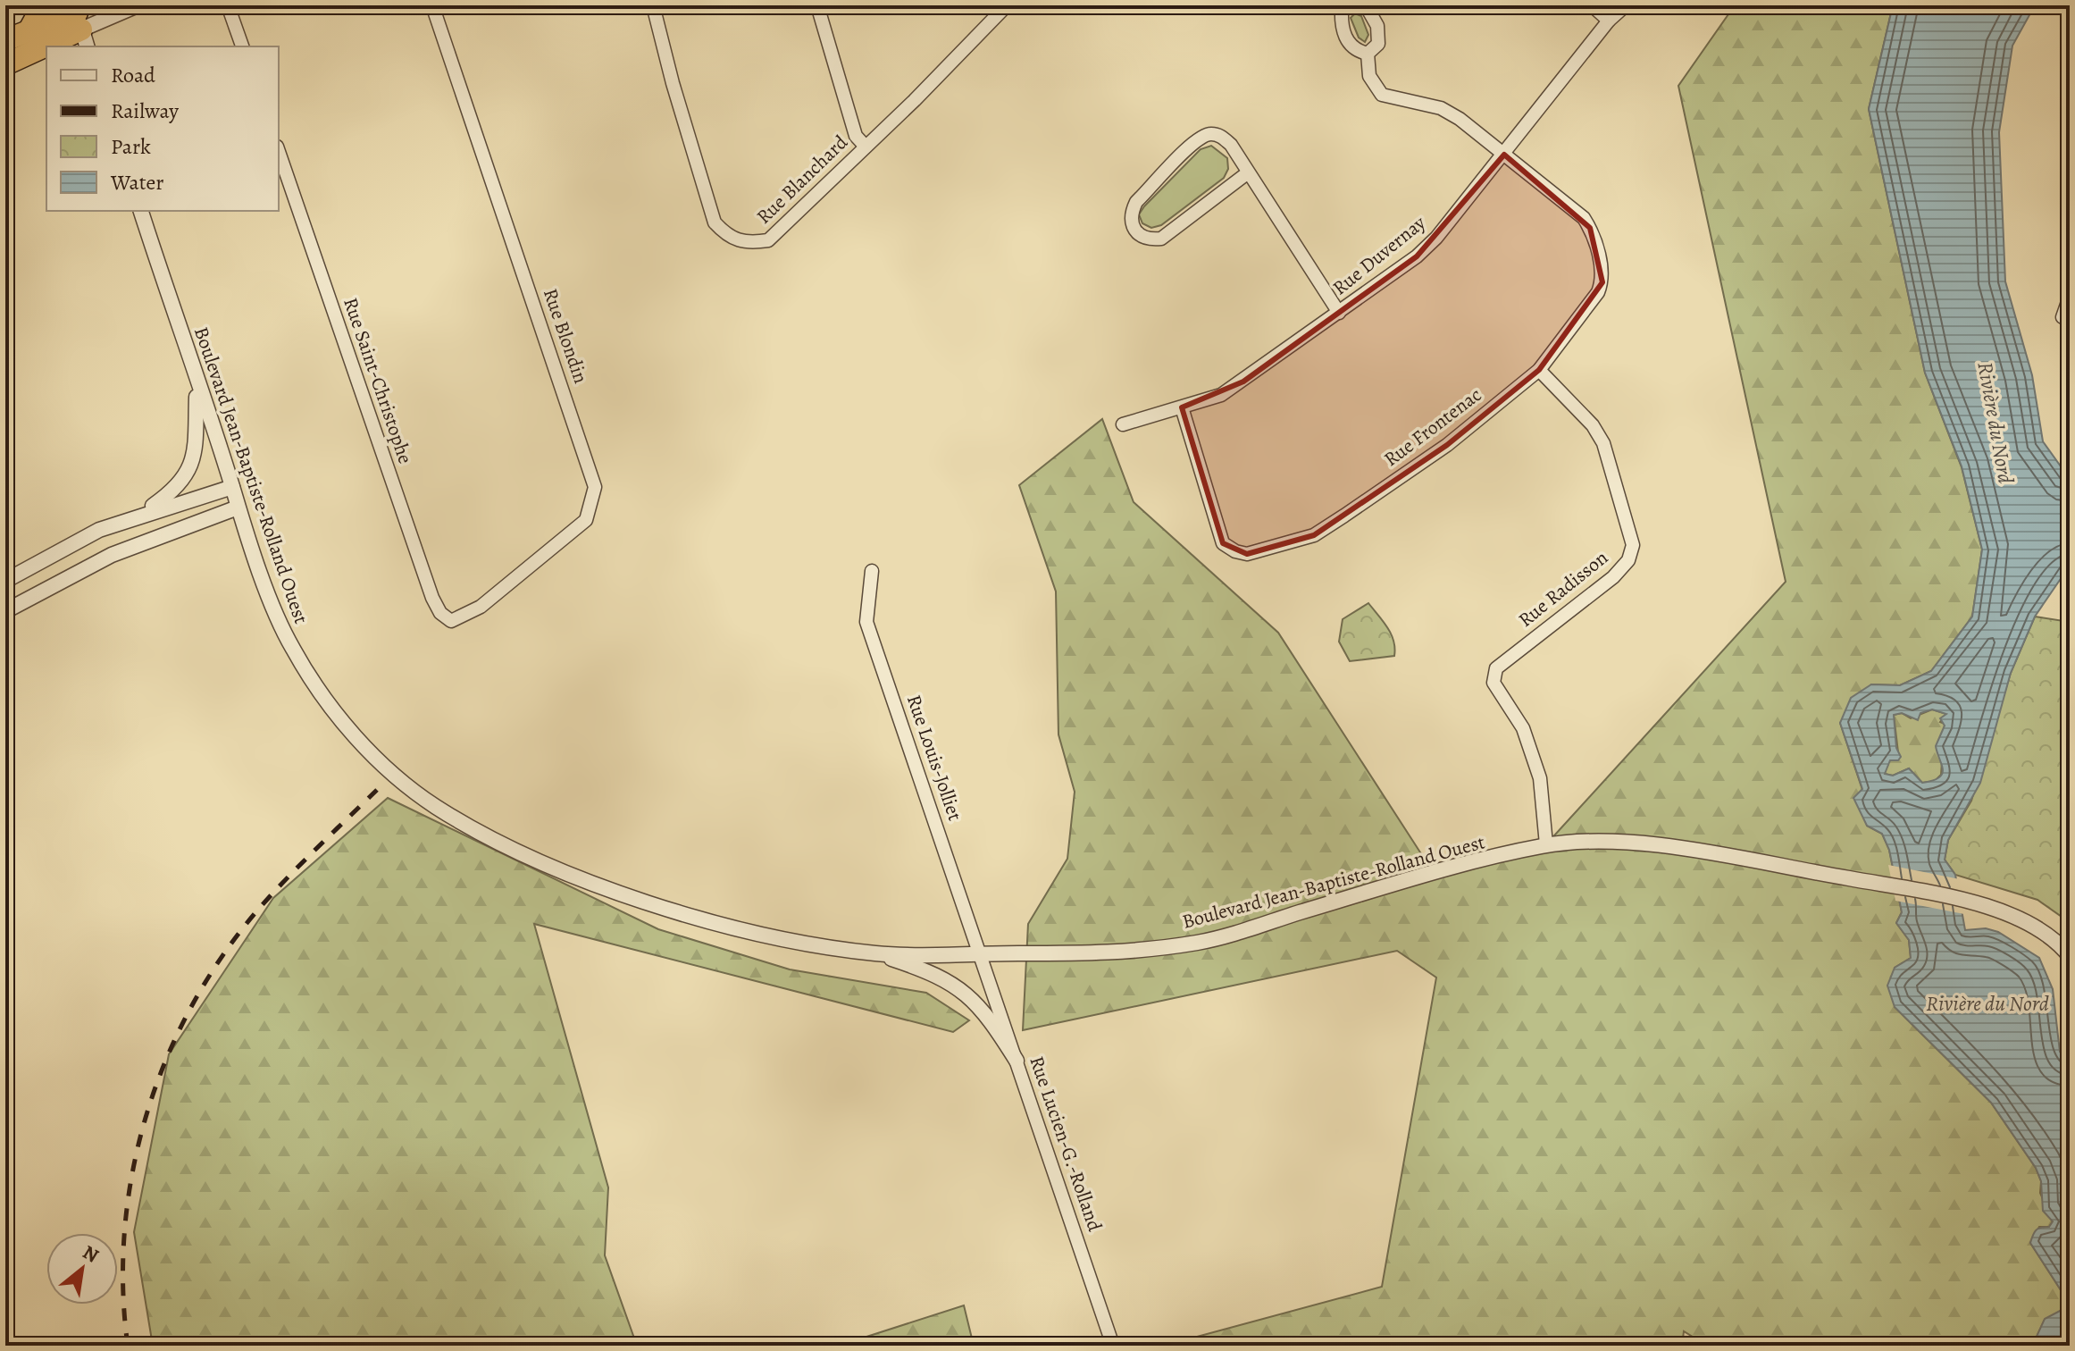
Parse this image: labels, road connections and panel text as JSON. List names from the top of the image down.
{
  "streets": {
    "street": [
      "Rue Blanchard",
      "Rue Duvernay",
      "Rue Blondin",
      "Rue Saint-Christophe",
      "Rue Frontenac",
      "Boulevard Jean-Baptiste-Rolland Ouest",
      "Rue Radisson",
      "Rue Louis-Jolliet",
      "Rue Lucien-G.-Rolland"
    ]
  },
  "crossings": [
    ["Rue Duvernay", "Rue Frontenac"],
    ["Rue Blondin", "Rue Saint-Christophe"],
    ["Rue Frontenac", "Rue Radisson"],
    ["Boulevard Jean-Baptiste-Rolland Ouest", "Rue Radisson"],
    ["Boulevard Jean-Baptiste-Rolland Ouest", "Rue Louis-Jolliet"],
    ["Boulevard Jean-Baptiste-Rolland Ouest", "Rue Lucien-G.-Rolland"],
    ["Rue Louis-Jolliet", "Rue Lucien-G.-Rolland"]
  ],
  "water": ["Rivière du Nord"],
  "legend": [
    "Road",
    "Railway",
    "Park",
    "Water"
  ],
  "north": "top right"
}
